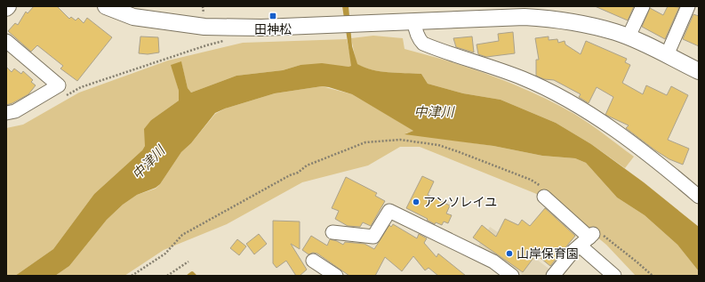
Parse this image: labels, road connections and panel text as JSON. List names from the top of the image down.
{
  "water": ["中津川"],
  "places": {
    "transit": ["田神松"],
    "other": ["アンソレイユ", "山岸保育園"]
  }
}
